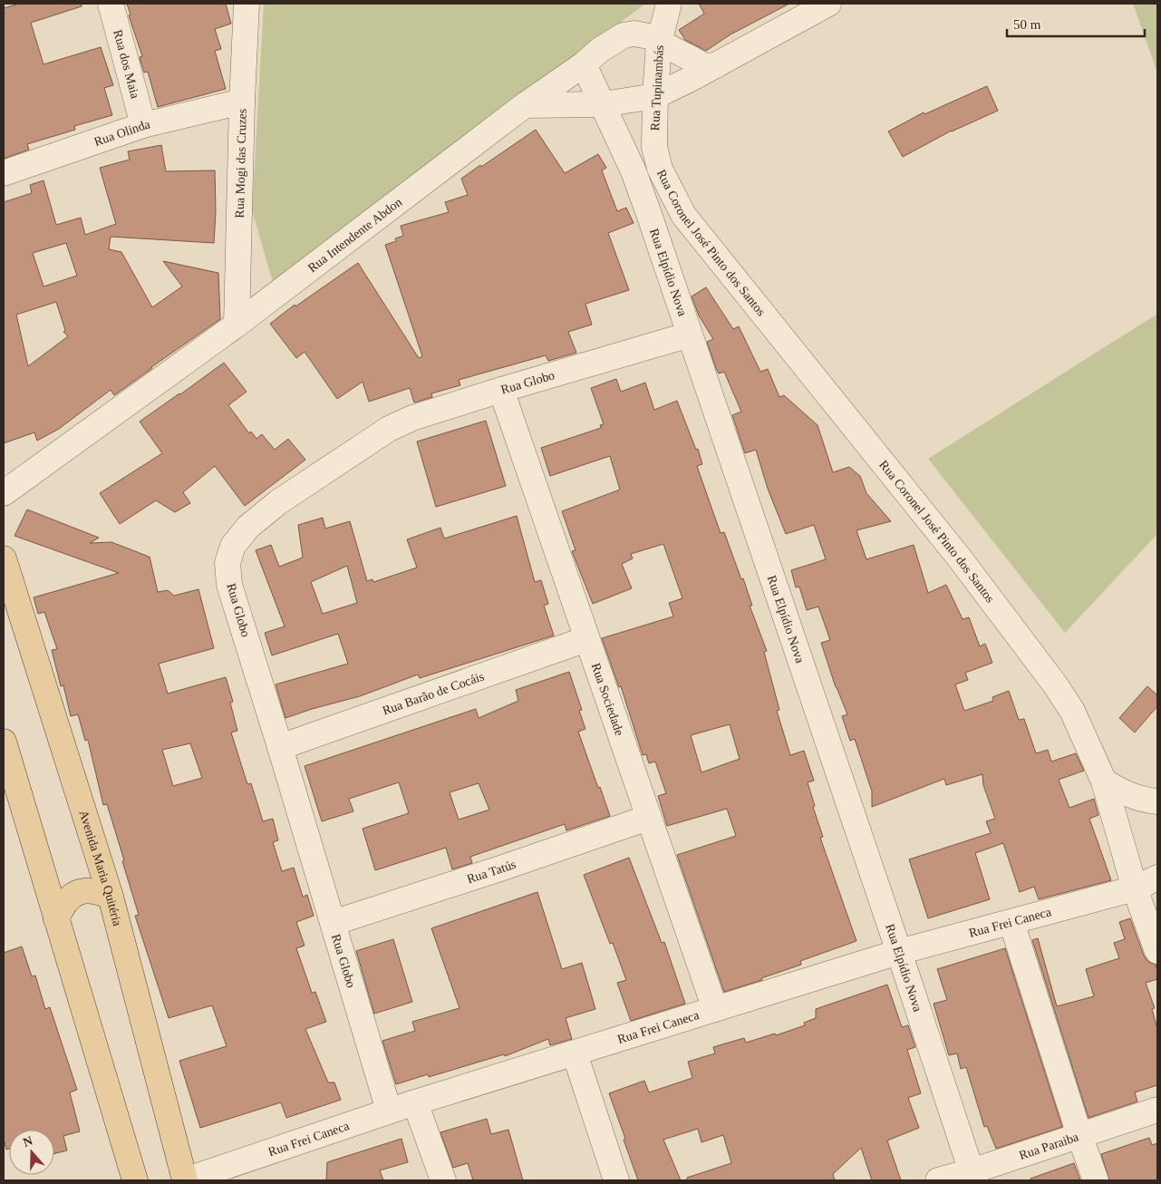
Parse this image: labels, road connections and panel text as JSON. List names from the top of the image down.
{
  "streets": {
    "main road": ["Avenida Maria Quitéria"],
    "street": [
      "Rua dos Maia",
      "Rua Tupinambás",
      "Rua Olinda",
      "Rua Mogi das Cruzes",
      "Rua Intendente Abdon",
      "Rua Coronel José Pinto dos Santos",
      "Rua Elpídio Nova",
      "Rua Globo",
      "Rua Barão de Cocáis",
      "Rua Sociedade",
      "Rua Tatús",
      "Rua Frei Caneca",
      "Rua Paraiba"
    ]
  },
  "crossings": [
    ["Rua dos Maia", "Rua Olinda"],
    ["Rua Tupinambás", "Rua Intendente Abdon"],
    ["Rua Tupinambás", "Rua Coronel José Pinto dos Santos"],
    ["Rua Tupinambás", "Rua Elpídio Nova"],
    ["Rua Olinda", "Rua Mogi das Cruzes"],
    ["Rua Mogi das Cruzes", "Rua Intendente Abdon"],
    ["Rua Intendente Abdon", "Rua Elpídio Nova"],
    ["Rua Coronel José Pinto dos Santos", "Rua Frei Caneca"],
    ["Rua Elpídio Nova", "Rua Globo"],
    ["Rua Elpídio Nova", "Rua Frei Caneca"],
    ["Rua Elpídio Nova", "Rua Paraiba"],
    ["Rua Globo", "Rua Barão de Cocáis"],
    ["Rua Globo", "Rua Sociedade"],
    ["Rua Globo", "Rua Tatús"],
    ["Rua Globo", "Rua Frei Caneca"],
    ["Rua Barão de Cocáis", "Rua Sociedade"],
    ["Rua Sociedade", "Rua Tatús"],
    ["Rua Sociedade", "Rua Frei Caneca"],
    ["Avenida Maria Quitéria", "Rua Frei Caneca"]
  ],
  "scale_bar": "50 m",
  "north": "top"
}
